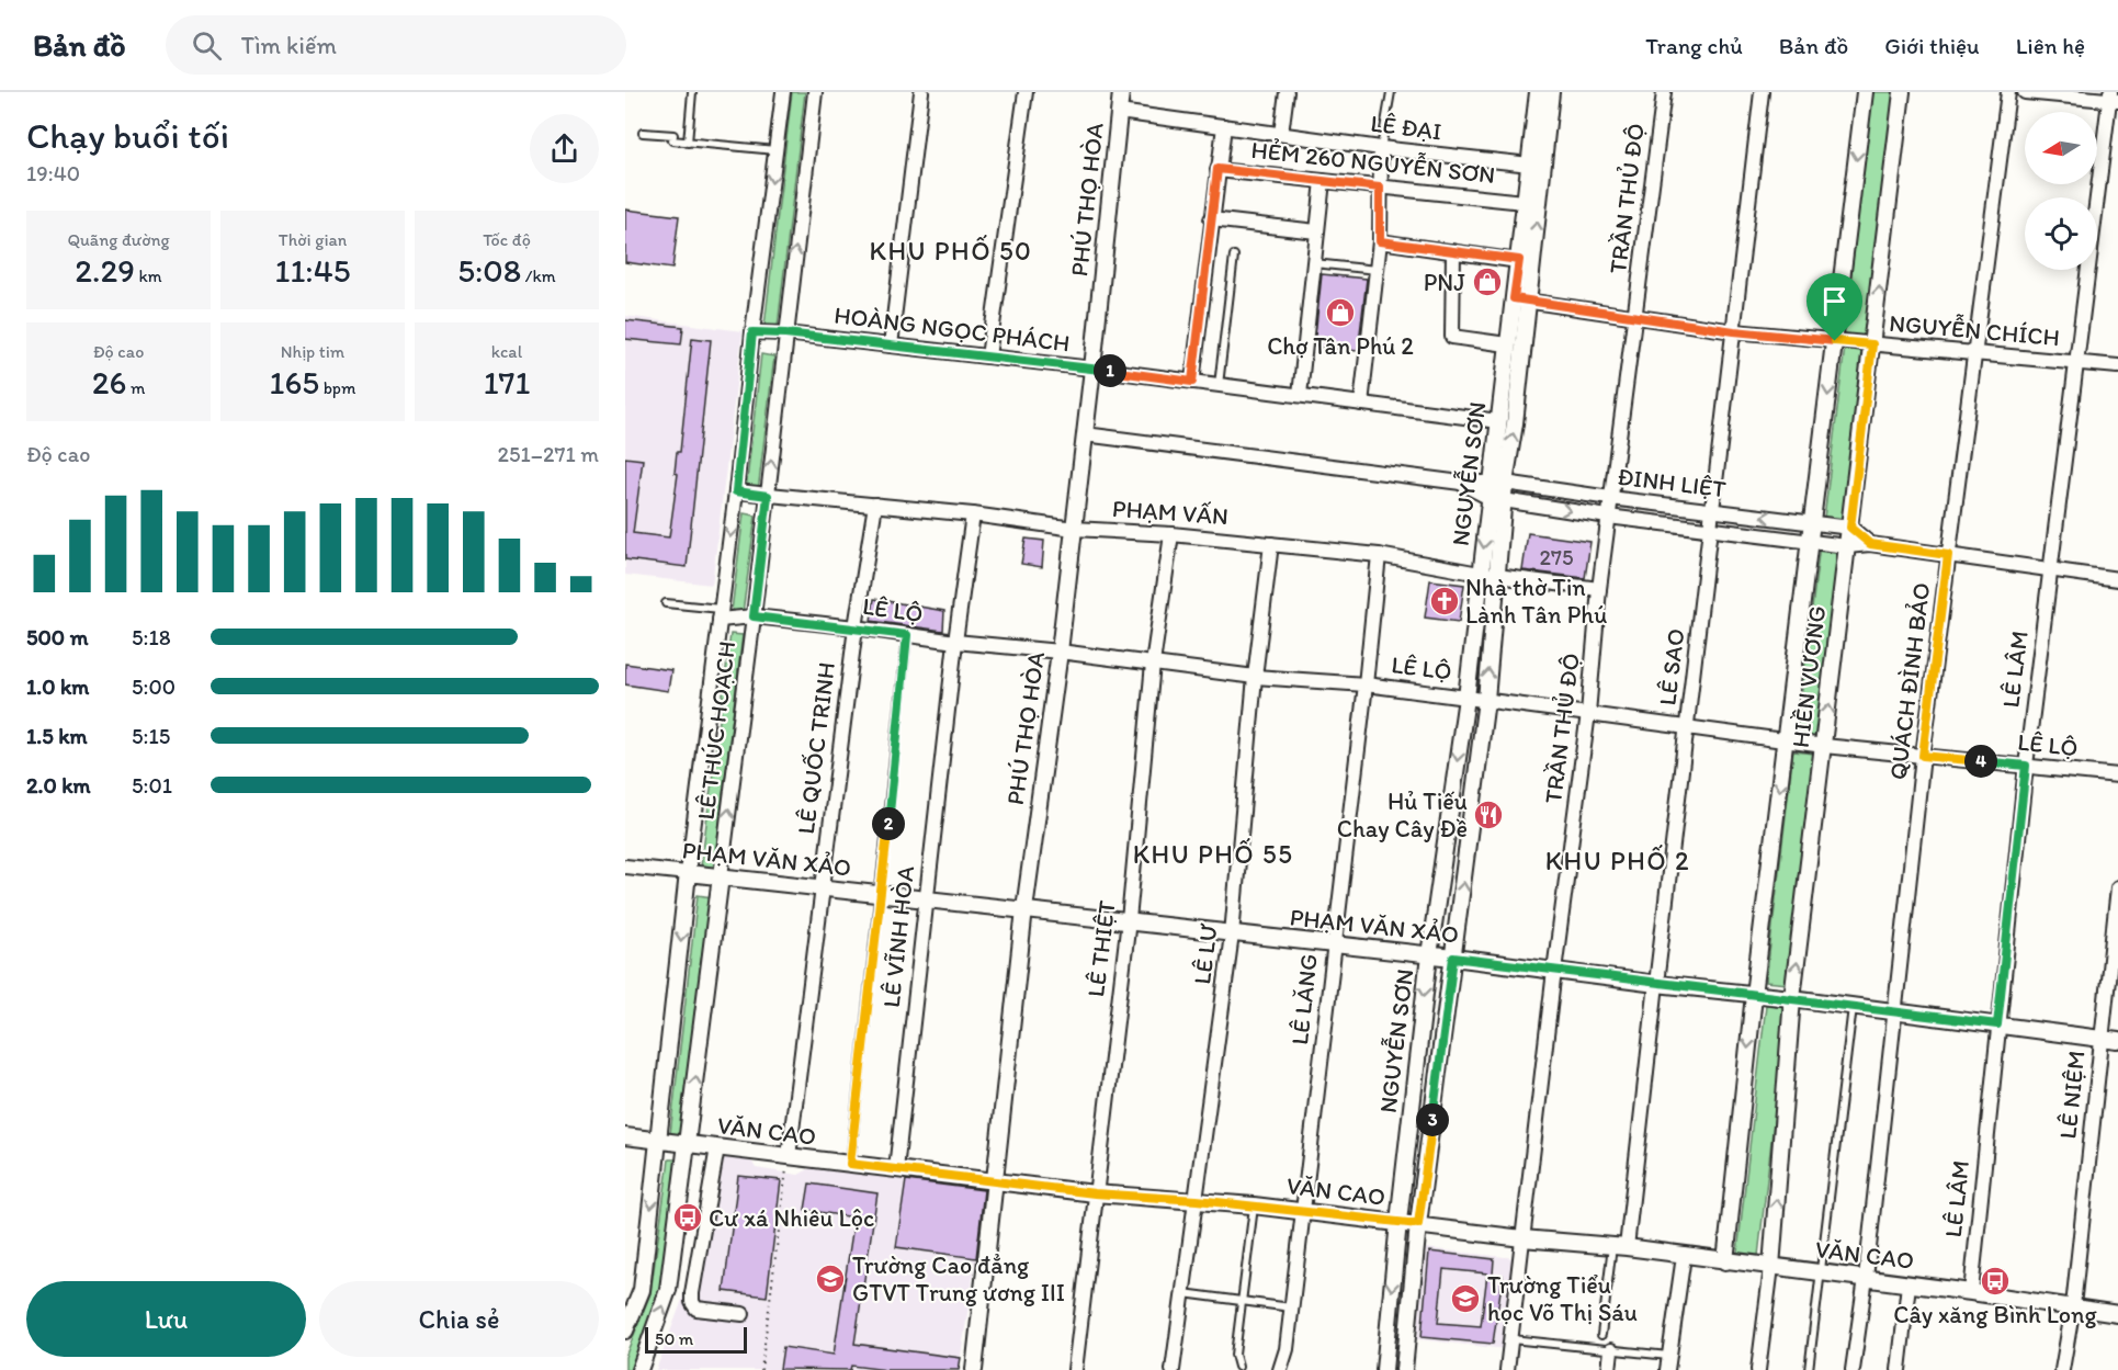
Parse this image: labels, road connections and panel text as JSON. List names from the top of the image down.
{
  "streets": {
    "street": [
      "LÊ ĐẠI",
      "HẺM 260 NGUYỄN SƠN",
      "TRẦN THỦ ĐỘ",
      "PHÚ THỌ HÒA",
      "HOÀNG NGỌC PHÁCH",
      "NGUYỄN CHÍCH",
      "NGUYỄN SƠN",
      "ĐINH LIỆT",
      "PHẠM VẤN",
      "LÊ LỘ",
      "LÊ SAO",
      "LÊ LÂM",
      "HIỀN VƯƠNG",
      "QUÁCH ĐÌNH BẢO",
      "LÊ THÚC HOẠCH",
      "LÊ QUỐC TRINH",
      "PHẠM VĂN XẢO",
      "LÊ VĨNH HÒA",
      "LÊ THIỆT",
      "LÊ LƯ",
      "LÊ LĂNG",
      "LÊ NIỆM",
      "VĂN CAO"
    ]
  },
  "crossings": [
    ["LÊ ĐẠI", "PHÚ THỌ HÒA"],
    ["LÊ ĐẠI", "NGUYỄN SƠN"],
    ["HẺM 260 NGUYỄN SƠN", "NGUYỄN SƠN"],
    ["TRẦN THỦ ĐỘ", "NGUYỄN CHÍCH"],
    ["TRẦN THỦ ĐỘ", "ĐINH LIỆT"],
    ["TRẦN THỦ ĐỘ", "PHẠM VẤN"],
    ["TRẦN THỦ ĐỘ", "LÊ LỘ"],
    ["TRẦN THỦ ĐỘ", "PHẠM VĂN XẢO"],
    ["TRẦN THỦ ĐỘ", "VĂN CAO"],
    ["PHÚ THỌ HÒA", "HOÀNG NGỌC PHÁCH"],
    ["PHÚ THỌ HÒA", "ĐINH LIỆT"],
    ["PHÚ THỌ HÒA", "PHẠM VẤN"],
    ["PHÚ THỌ HÒA", "LÊ LỘ"],
    ["PHÚ THỌ HÒA", "PHẠM VĂN XẢO"],
    ["PHÚ THỌ HÒA", "VĂN CAO"],
    ["HOÀNG NGỌC PHÁCH", "NGUYỄN SƠN"],
    ["HOÀNG NGỌC PHÁCH", "LÊ THÚC HOẠCH"],
    ["NGUYỄN CHÍCH", "NGUYỄN SƠN"],
    ["NGUYỄN CHÍCH", "LÊ SAO"],
    ["NGUYỄN CHÍCH", "LÊ LÂM"],
    ["NGUYỄN CHÍCH", "HIỀN VƯƠNG"],
    ["NGUYỄN CHÍCH", "QUÁCH ĐÌNH BẢO"],
    ["NGUYỄN SƠN", "ĐINH LIỆT"],
    ["NGUYỄN SƠN", "PHẠM VẤN"],
    ["NGUYỄN SƠN", "LÊ LỘ"],
    ["NGUYỄN SƠN", "PHẠM VĂN XẢO"],
    ["NGUYỄN SƠN", "VĂN CAO"],
    ["ĐINH LIỆT", "LÊ SAO"],
    ["ĐINH LIỆT", "LÊ LÂM"],
    ["ĐINH LIỆT", "HIỀN VƯƠNG"],
    ["ĐINH LIỆT", "QUÁCH ĐÌNH BẢO"],
    ["PHẠM VẤN", "LÊ THÚC HOẠCH"],
    ["PHẠM VẤN", "LÊ QUỐC TRINH"],
    ["PHẠM VẤN", "LÊ VĨNH HÒA"],
    ["PHẠM VẤN", "LÊ THIỆT"],
    ["PHẠM VẤN", "LÊ LƯ"],
    ["PHẠM VẤN", "LÊ LĂNG"],
    ["LÊ LỘ", "LÊ SAO"],
    ["LÊ LỘ", "LÊ LÂM"],
    ["LÊ LỘ", "HIỀN VƯƠNG"],
    ["LÊ LỘ", "QUÁCH ĐÌNH BẢO"],
    ["LÊ LỘ", "LÊ THÚC HOẠCH"],
    ["LÊ LỘ", "LÊ QUỐC TRINH"],
    ["LÊ LỘ", "LÊ VĨNH HÒA"],
    ["LÊ LỘ", "LÊ THIỆT"],
    ["LÊ LỘ", "LÊ LƯ"],
    ["LÊ LỘ", "LÊ LĂNG"],
    ["LÊ SAO", "PHẠM VĂN XẢO"],
    ["LÊ SAO", "VĂN CAO"],
    ["LÊ LÂM", "PHẠM VĂN XẢO"],
    ["LÊ LÂM", "VĂN CAO"],
    ["HIỀN VƯƠNG", "PHẠM VĂN XẢO"],
    ["HIỀN VƯƠNG", "VĂN CAO"],
    ["QUÁCH ĐÌNH BẢO", "PHẠM VĂN XẢO"],
    ["QUÁCH ĐÌNH BẢO", "VĂN CAO"],
    ["LÊ THÚC HOẠCH", "PHẠM VĂN XẢO"],
    ["LÊ THÚC HOẠCH", "VĂN CAO"],
    ["LÊ QUỐC TRINH", "PHẠM VĂN XẢO"],
    ["LÊ QUỐC TRINH", "VĂN CAO"],
    ["PHẠM VĂN XẢO", "LÊ VĨNH HÒA"],
    ["PHẠM VĂN XẢO", "LÊ THIỆT"],
    ["PHẠM VĂN XẢO", "LÊ LƯ"],
    ["PHẠM VĂN XẢO", "LÊ LĂNG"],
    ["PHẠM VĂN XẢO", "LÊ NIỆM"],
    ["LÊ VĨNH HÒA", "VĂN CAO"],
    ["LÊ THIỆT", "VĂN CAO"],
    ["LÊ LƯ", "VĂN CAO"],
    ["LÊ LĂNG", "VĂN CAO"],
    ["LÊ NIỆM", "VĂN CAO"]
  ],
  "districts": ["KHU PHỐ 50", "KHU PHỐ 55", "KHU PHỐ 2"],
  "places": {
    "shop": ["PNJ", "Chợ Tân Phú 2"],
    "church": ["Nhà thờ Tin Lành Tân Phú"],
    "restaurant": ["Hủ Tiếu Chay Cây Đề"],
    "bus stop": ["Cư xá Nhiêu Lộc", "Cây xăng Bình Long"],
    "school or university": ["Trường Cao đẳng GTVT Trung ương III", "Trường Tiểu học Võ Thị Sáu"]
  },
  "house_numbers": ["275"],
  "scale_bar": "50 m",
  "north": "left",
  "page": {
    "header": "Bản đồ",
    "search": "Tìm kiếm",
    "nav": [
      "Trang chủ",
      "Bản đồ",
      "Giới thiệu",
      "Liên hệ"
    ],
    "heading": ["Chạy buổi tối", "19:40"],
    "stats": [
      ["Quãng đường", "2.29 km"],
      ["Thời gian", "11:45"],
      ["Tốc độ", "5:08 /km"],
      ["Độ cao", "26 m"],
      ["Nhịp tim", "165 bpm"],
      ["kcal", "171"]
    ],
    "pins": [
      "1",
      "4",
      "2",
      "3"
    ],
    "chart": ["Độ cao", "251–271 m"],
    "list": [
      {
        "name": "500 m",
        "note": "5:18"
      },
      {
        "name": "1.0 km",
        "note": "5:00"
      },
      {
        "name": "1.5 km",
        "note": "5:15"
      },
      {
        "name": "2.0 km",
        "note": "5:01"
      }
    ],
    "buttons": ["Lưu", "Chia sẻ"],
    "scale": "50 m"
  }
}
